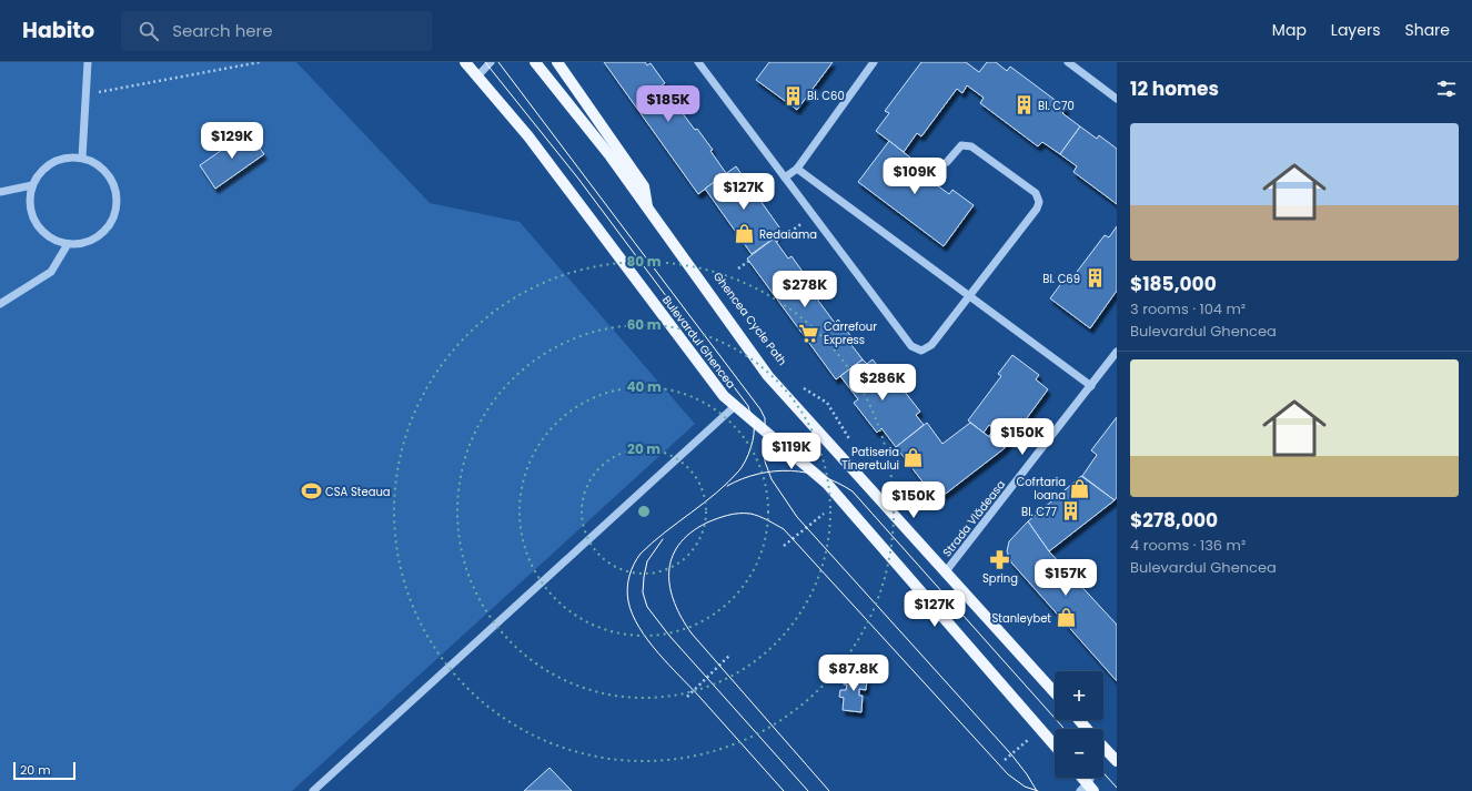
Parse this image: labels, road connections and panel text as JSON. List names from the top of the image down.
{
  "streets": {
    "main road": ["Bulevardul Ghencea"],
    "street": ["Strada Vlădeasa"]
  },
  "places": {
    "building": [
      "Bl. C60",
      "Bl. C70",
      "Bl. C69",
      "Bl. C77"
    ],
    "shop": [
      "Redaiama",
      "Patiseria Tineretului",
      "Cofrtaria Ioana",
      "Stanleybet"
    ],
    "supermarket": ["Carrefour Express"],
    "sports": ["CSA Steaua"],
    "pharmacy": ["Spring"]
  },
  "scale_bar": "20 m",
  "page": {
    "header": "Habito",
    "search": "Search here",
    "nav": ["Map", "Layers", "Share"],
    "heading": "12 homes",
    "price": [
      "$185K",
      "$129K",
      "$109K",
      "$127K",
      "$278K",
      "$286K",
      "$150K",
      "$119K",
      "$150K",
      "$157K",
      "$127K",
      "$87.8K"
    ],
    "list": [
      {
        "name": "$185,000",
        "note": "3 rooms · 104 m² · Bulevardul Ghencea"
      },
      {
        "name": "$278,000",
        "note": "4 rooms · 136 m² · Bulevardul Ghencea"
      }
    ],
    "map_buttons": ["+", "−"],
    "scale": "20 m"
  },
  "rings": [
    "80 m",
    "60 m",
    "40 m",
    "20 m"
  ]
}
